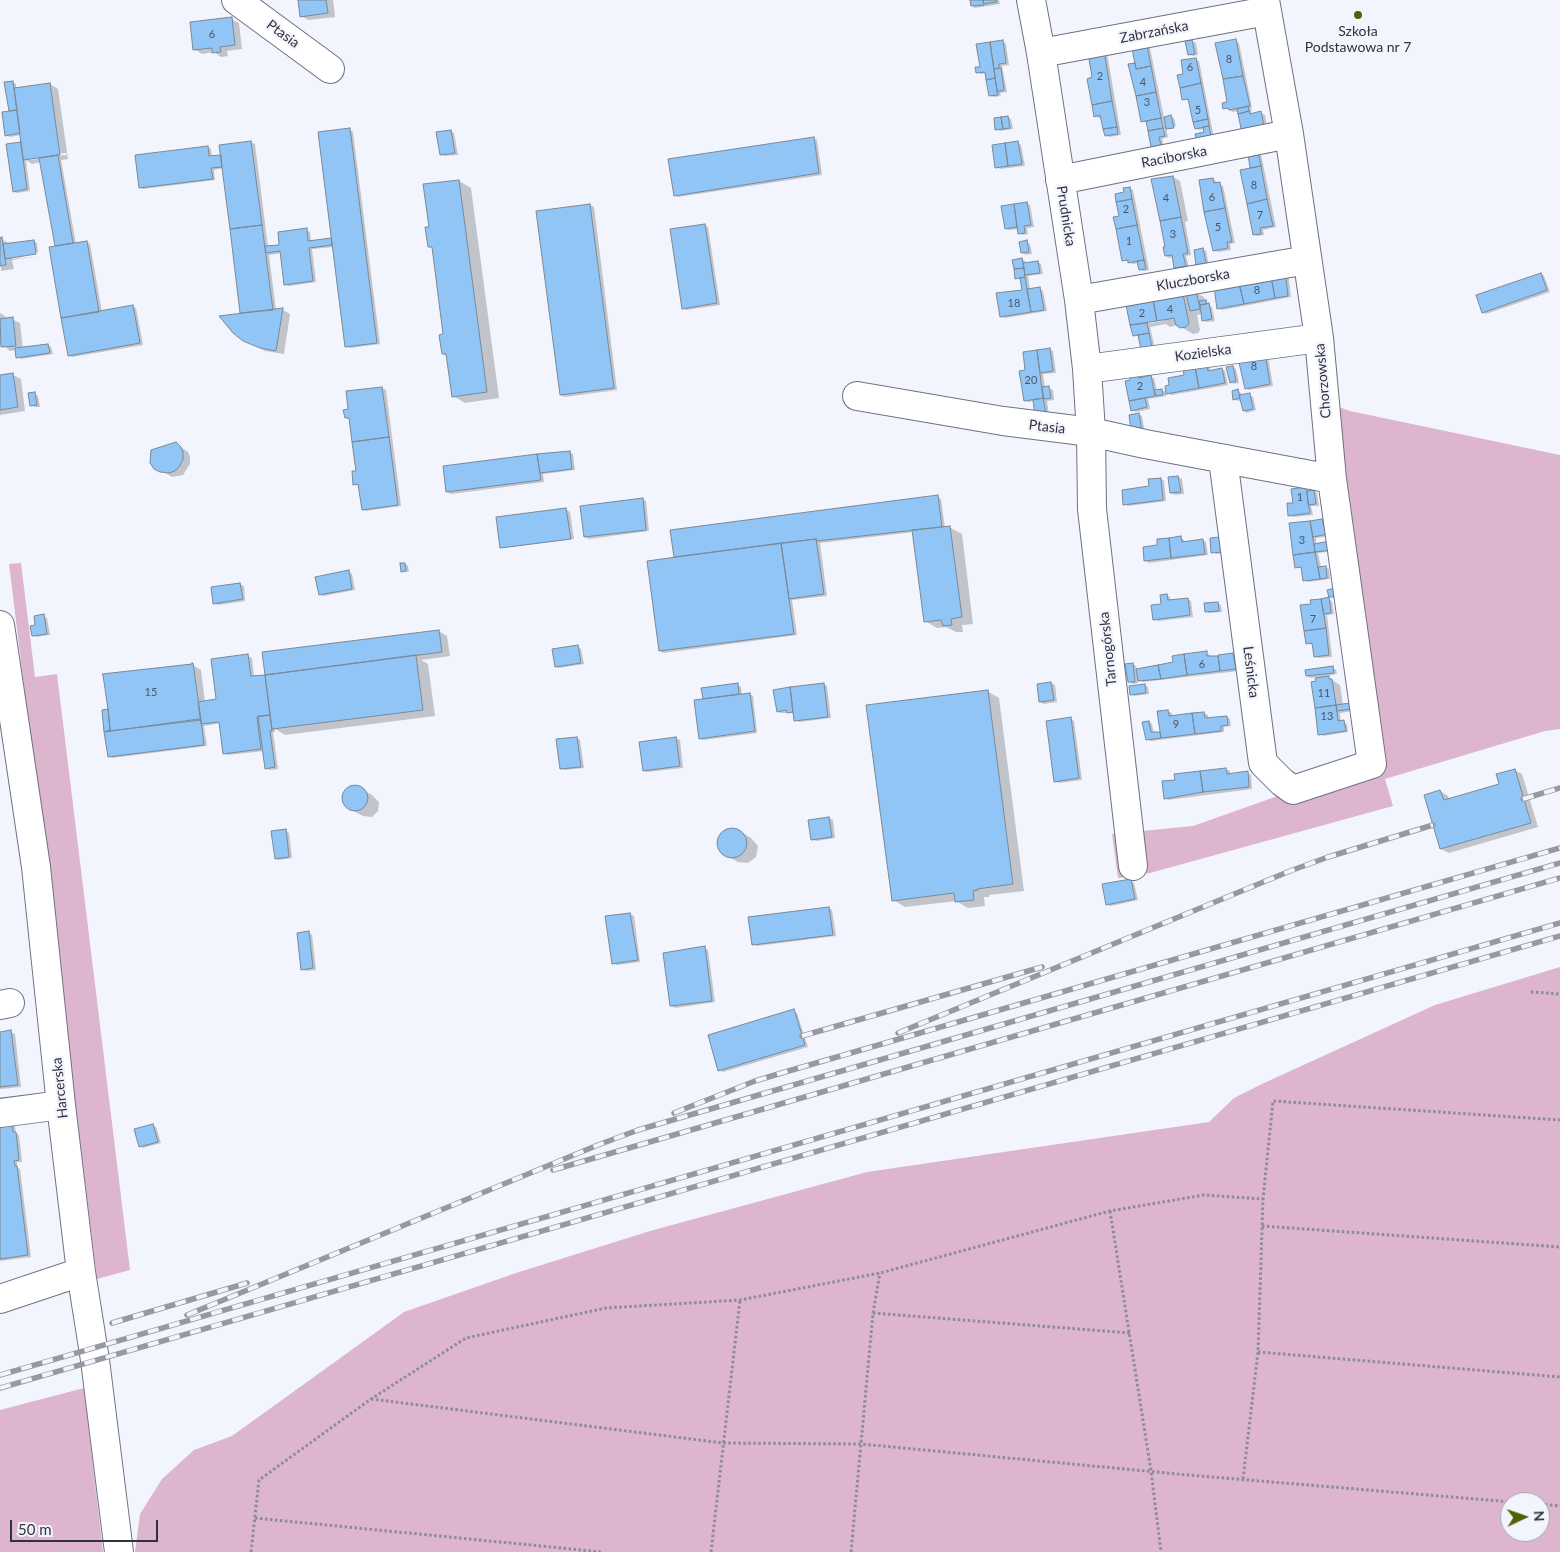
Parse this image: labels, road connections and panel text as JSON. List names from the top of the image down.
{
  "streets": {
    "street": [
      "Zabrzańska",
      "Ptasia",
      "Raciborska",
      "Prudnicka",
      "Kluczborska",
      "Kozielska",
      "Chorzowska",
      "Tarnogórska",
      "Leśnicka",
      "Harcerska"
    ]
  },
  "crossings": [
    ["Zabrzańska", "Prudnicka"],
    ["Zabrzańska", "Chorzowska"],
    ["Ptasia", "Prudnicka"],
    ["Ptasia", "Chorzowska"],
    ["Ptasia", "Tarnogórska"],
    ["Ptasia", "Leśnicka"],
    ["Raciborska", "Prudnicka"],
    ["Raciborska", "Chorzowska"],
    ["Prudnicka", "Kluczborska"],
    ["Prudnicka", "Kozielska"],
    ["Prudnicka", "Tarnogórska"],
    ["Kluczborska", "Chorzowska"],
    ["Kozielska", "Chorzowska"],
    ["Chorzowska", "Leśnicka"]
  ],
  "places": ["Szkoła Podstawowa nr 7"],
  "house_numbers": [
    "6",
    "8",
    "6",
    "2",
    "4",
    "3",
    "5",
    "8",
    "6",
    "4",
    "2",
    "7",
    "5",
    "3",
    "1",
    "8",
    "18",
    "4",
    "2",
    "8",
    "20",
    "2",
    "1",
    "3",
    "7",
    "6",
    "15",
    "11",
    "13",
    "9"
  ],
  "scale_bar": "50 m",
  "north": "right"
}
